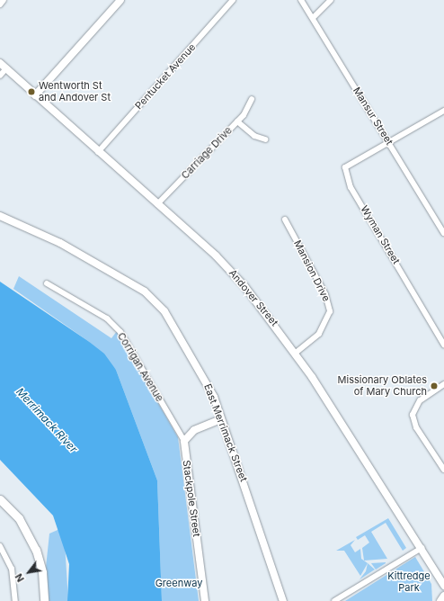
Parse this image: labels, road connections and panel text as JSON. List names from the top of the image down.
{
  "streets": {
    "street": [
      "Pentucket Avenue",
      "Mansur Street",
      "Carriage Drive",
      "Wyman Street",
      "Mansion Drive",
      "Andover Street",
      "Corrigan Avenue",
      "East Merrimack Street",
      "Stackpole Street"
    ]
  },
  "crossings": [
    ["Pentucket Avenue", "Andover Street"],
    ["Mansur Street", "Wyman Street"],
    ["Carriage Drive", "Andover Street"],
    ["Mansion Drive", "Andover Street"],
    ["Corrigan Avenue", "Stackpole Street"]
  ],
  "water": ["Merrimack River"],
  "parks": ["Kittredge Park", "Greenway"],
  "places": ["Wentworth St and Andover St", "Missionary Oblates of Mary Church"],
  "north": "bottom left"
}
